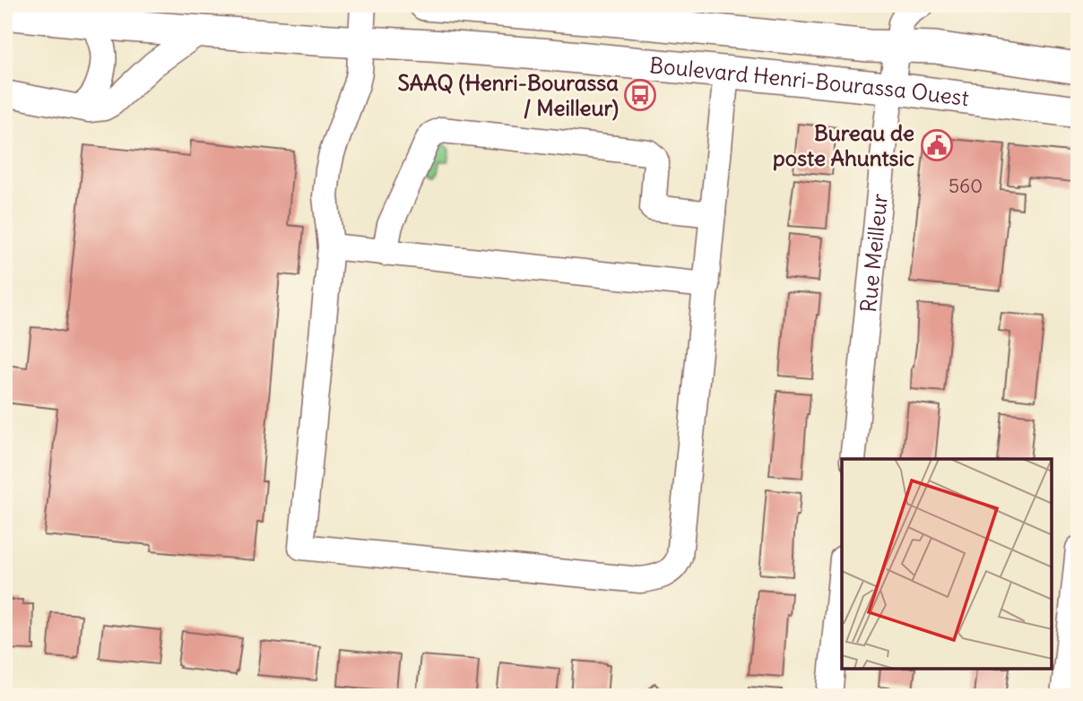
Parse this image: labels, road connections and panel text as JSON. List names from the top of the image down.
{
  "streets": {
    "main road": ["Boulevard Henri-Bourassa Ouest"],
    "street": ["Rue Meilleur"]
  },
  "crossings": [
    ["Boulevard Henri-Bourassa Ouest", "Rue Meilleur"]
  ],
  "places": {
    "bus stop": ["SAAQ (Henri-Bourassa / Meilleur)"],
    "public building": ["Bureau de poste Ahuntsic"]
  },
  "house_numbers": ["560"]
}
